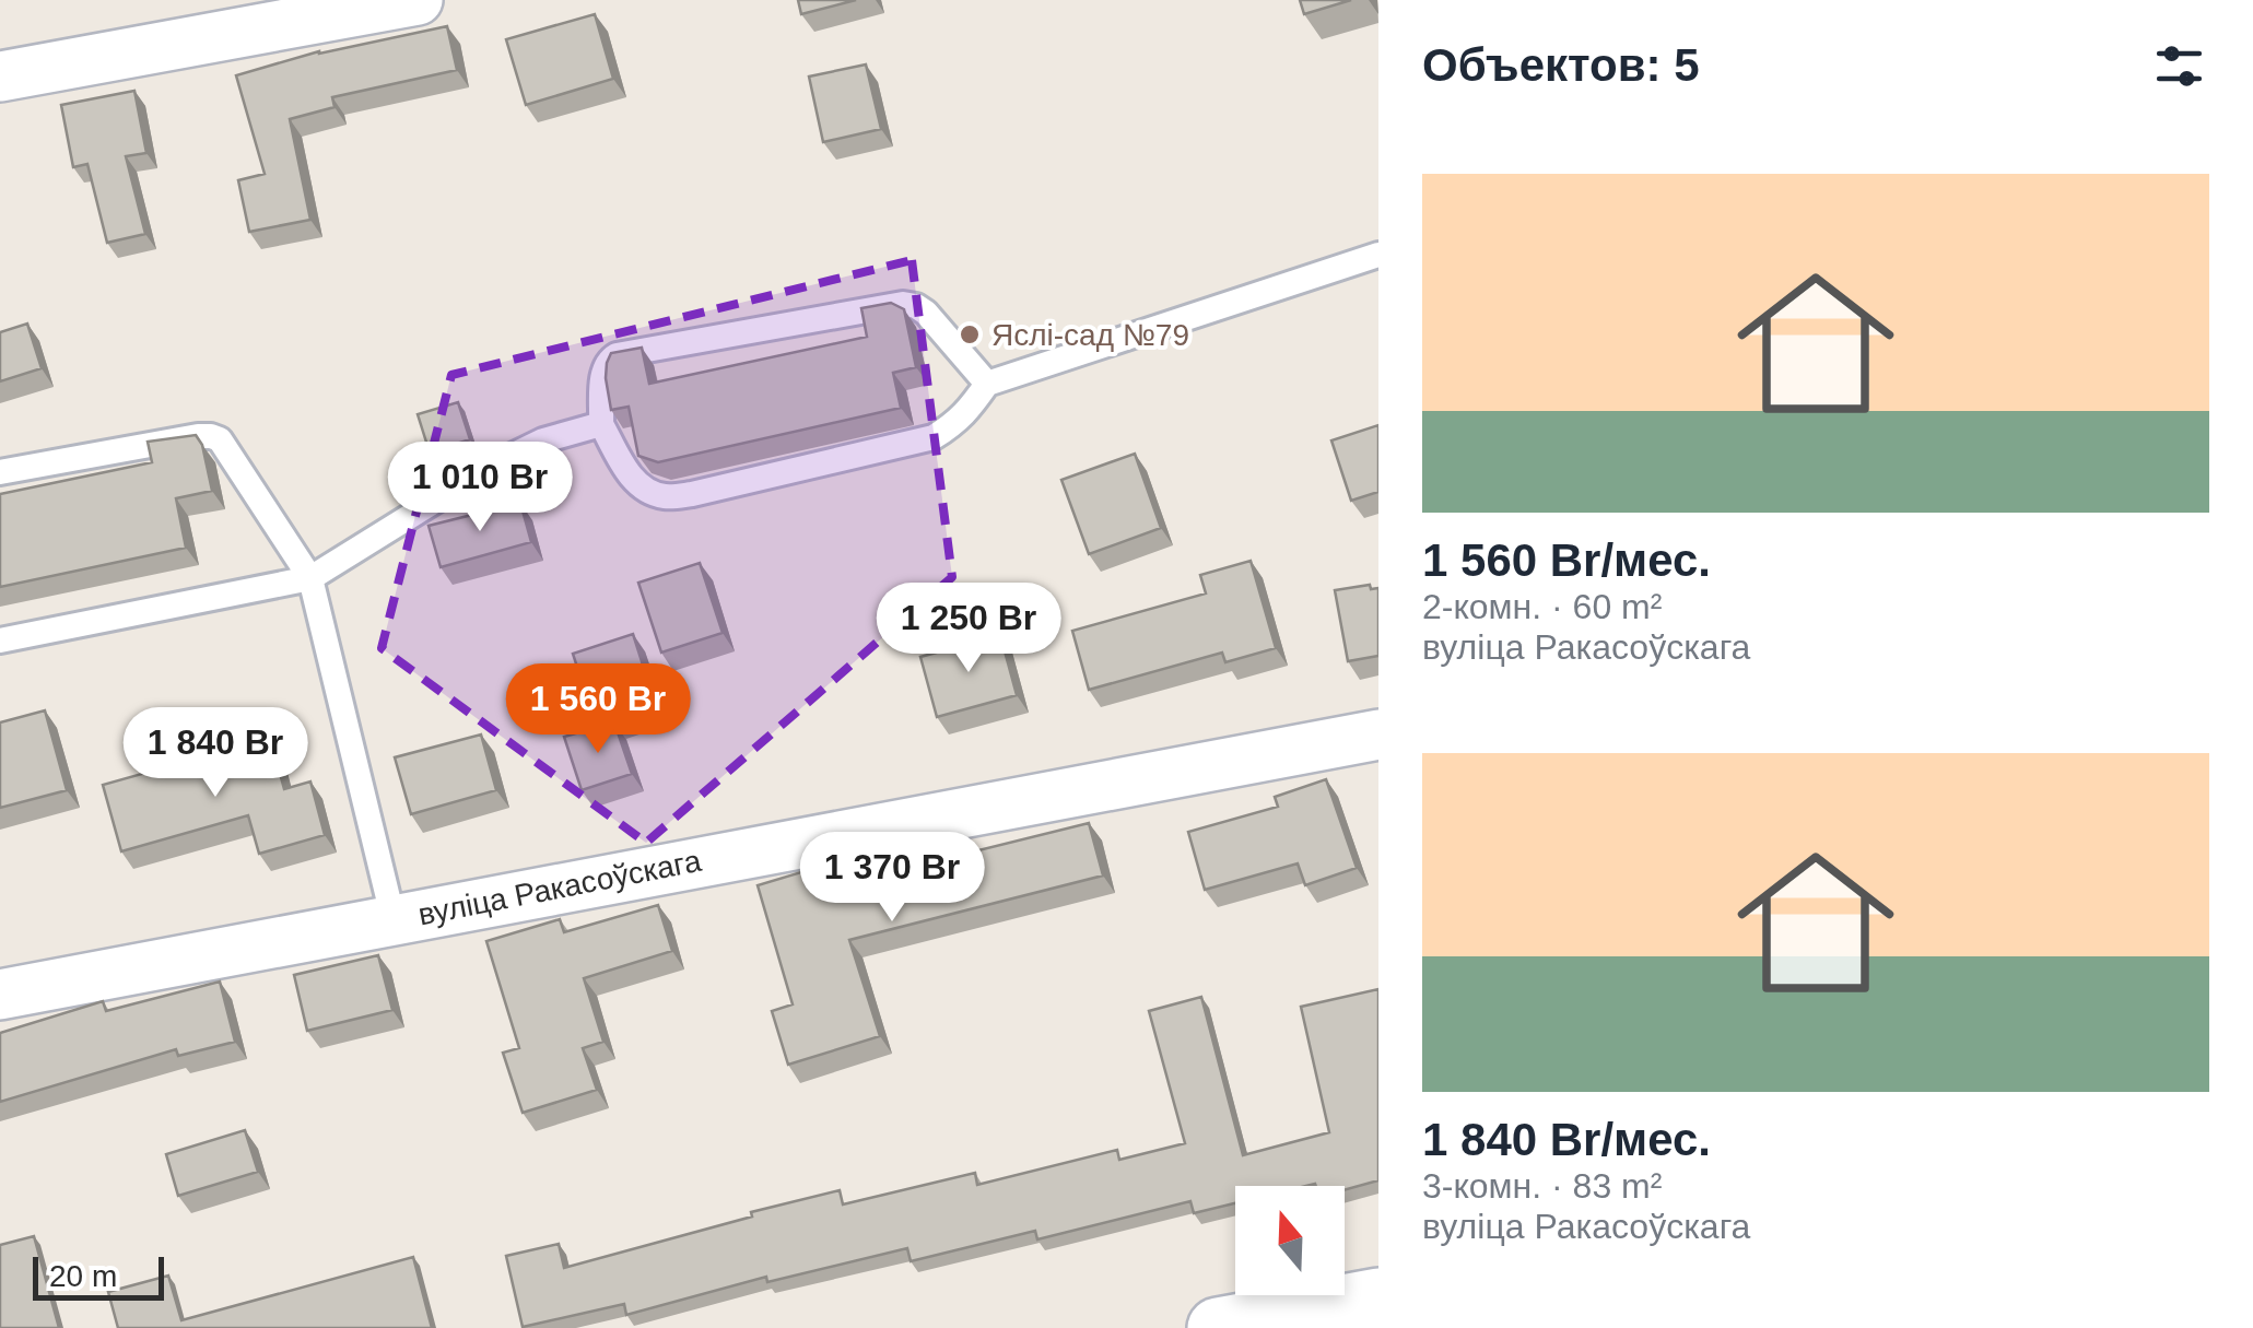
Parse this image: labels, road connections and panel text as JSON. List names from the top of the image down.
{
  "streets": {
    "street": ["вуліца Ракасоўскага"]
  },
  "places": ["Яслі-сад №79"],
  "scale_bar": "20 m",
  "north": "top",
  "page": {
    "heading": "Объектов: 5",
    "list": [
      {
        "name": "1 560 Br/мес.",
        "note": "2-комн. · 60 m² · вуліца Ракасоўскага"
      },
      {
        "name": "1 840 Br/мес.",
        "note": "3-комн. · 83 m² · вуліца Ракасоўскага"
      }
    ],
    "price": [
      "1 010 Br",
      "1 250 Br",
      "1 560 Br",
      "1 840 Br",
      "1 370 Br"
    ],
    "scale": "20 m"
  }
}
